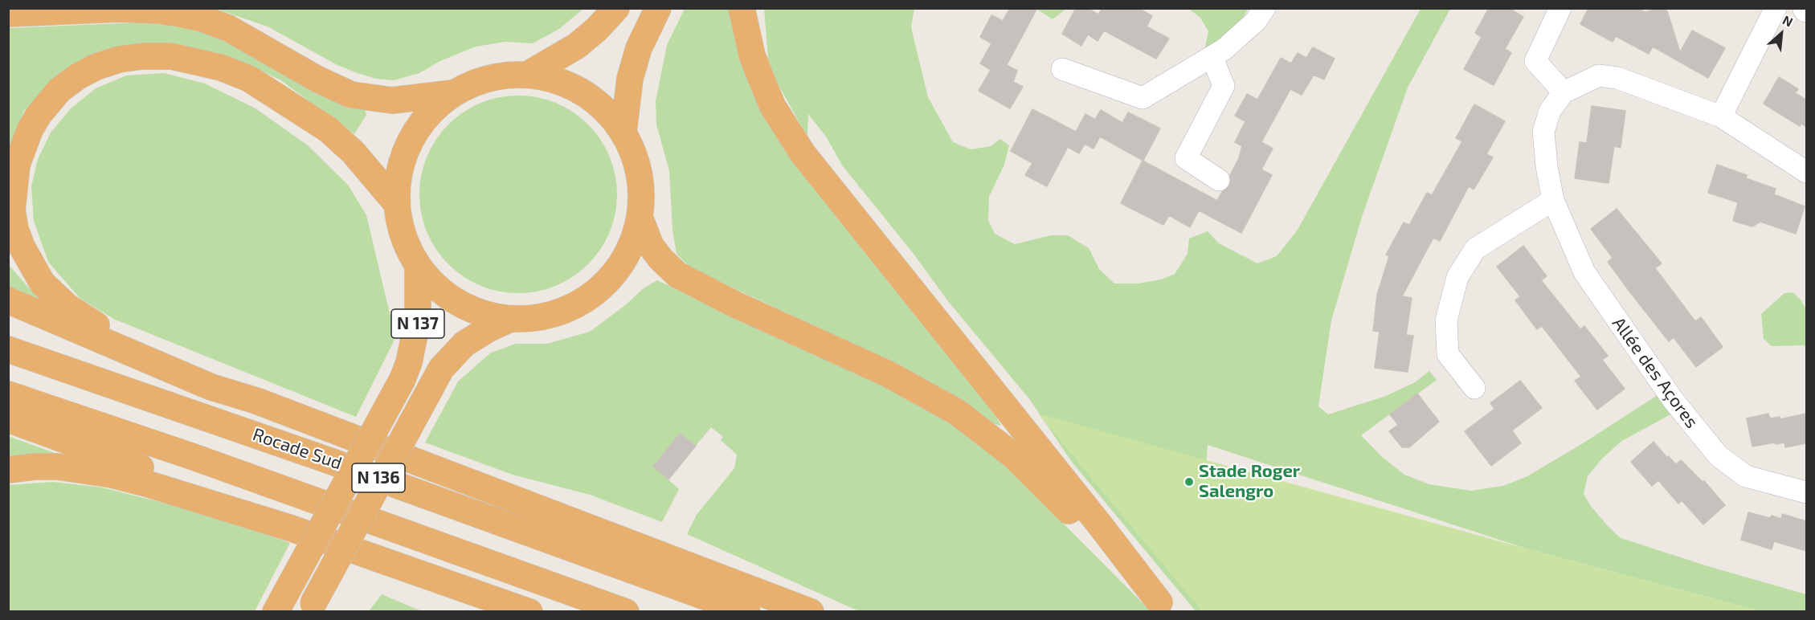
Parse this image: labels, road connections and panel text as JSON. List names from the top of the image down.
{
  "streets": {
    "highway": ["N 137", "Rocade Sud", "N 136"],
    "street": ["Allée des Açores"]
  },
  "places": ["Stade Roger Salengro"],
  "north": "top right"
}
